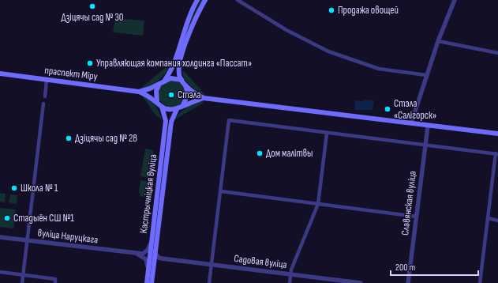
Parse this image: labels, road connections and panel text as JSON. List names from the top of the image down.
{
  "streets": {
    "main road": ["праспект Міру", "Кастрычніцкая вуліца"],
    "street": ["Славянская вуліца", "вуліца Наруцкага", "Садовая вуліца"]
  },
  "places": [
    "Дзіцячы сад № 30",
    "Продажа овощей",
    "Управляющая компания холдинга «Пассат»",
    "Стэла",
    "Стэла «Салігорск»",
    "Дзіцячы сад № 28",
    "Дом малітвы",
    "Школа № 1",
    "Стадыён СШ №1"
  ],
  "scale_bar": "200 m"
}
